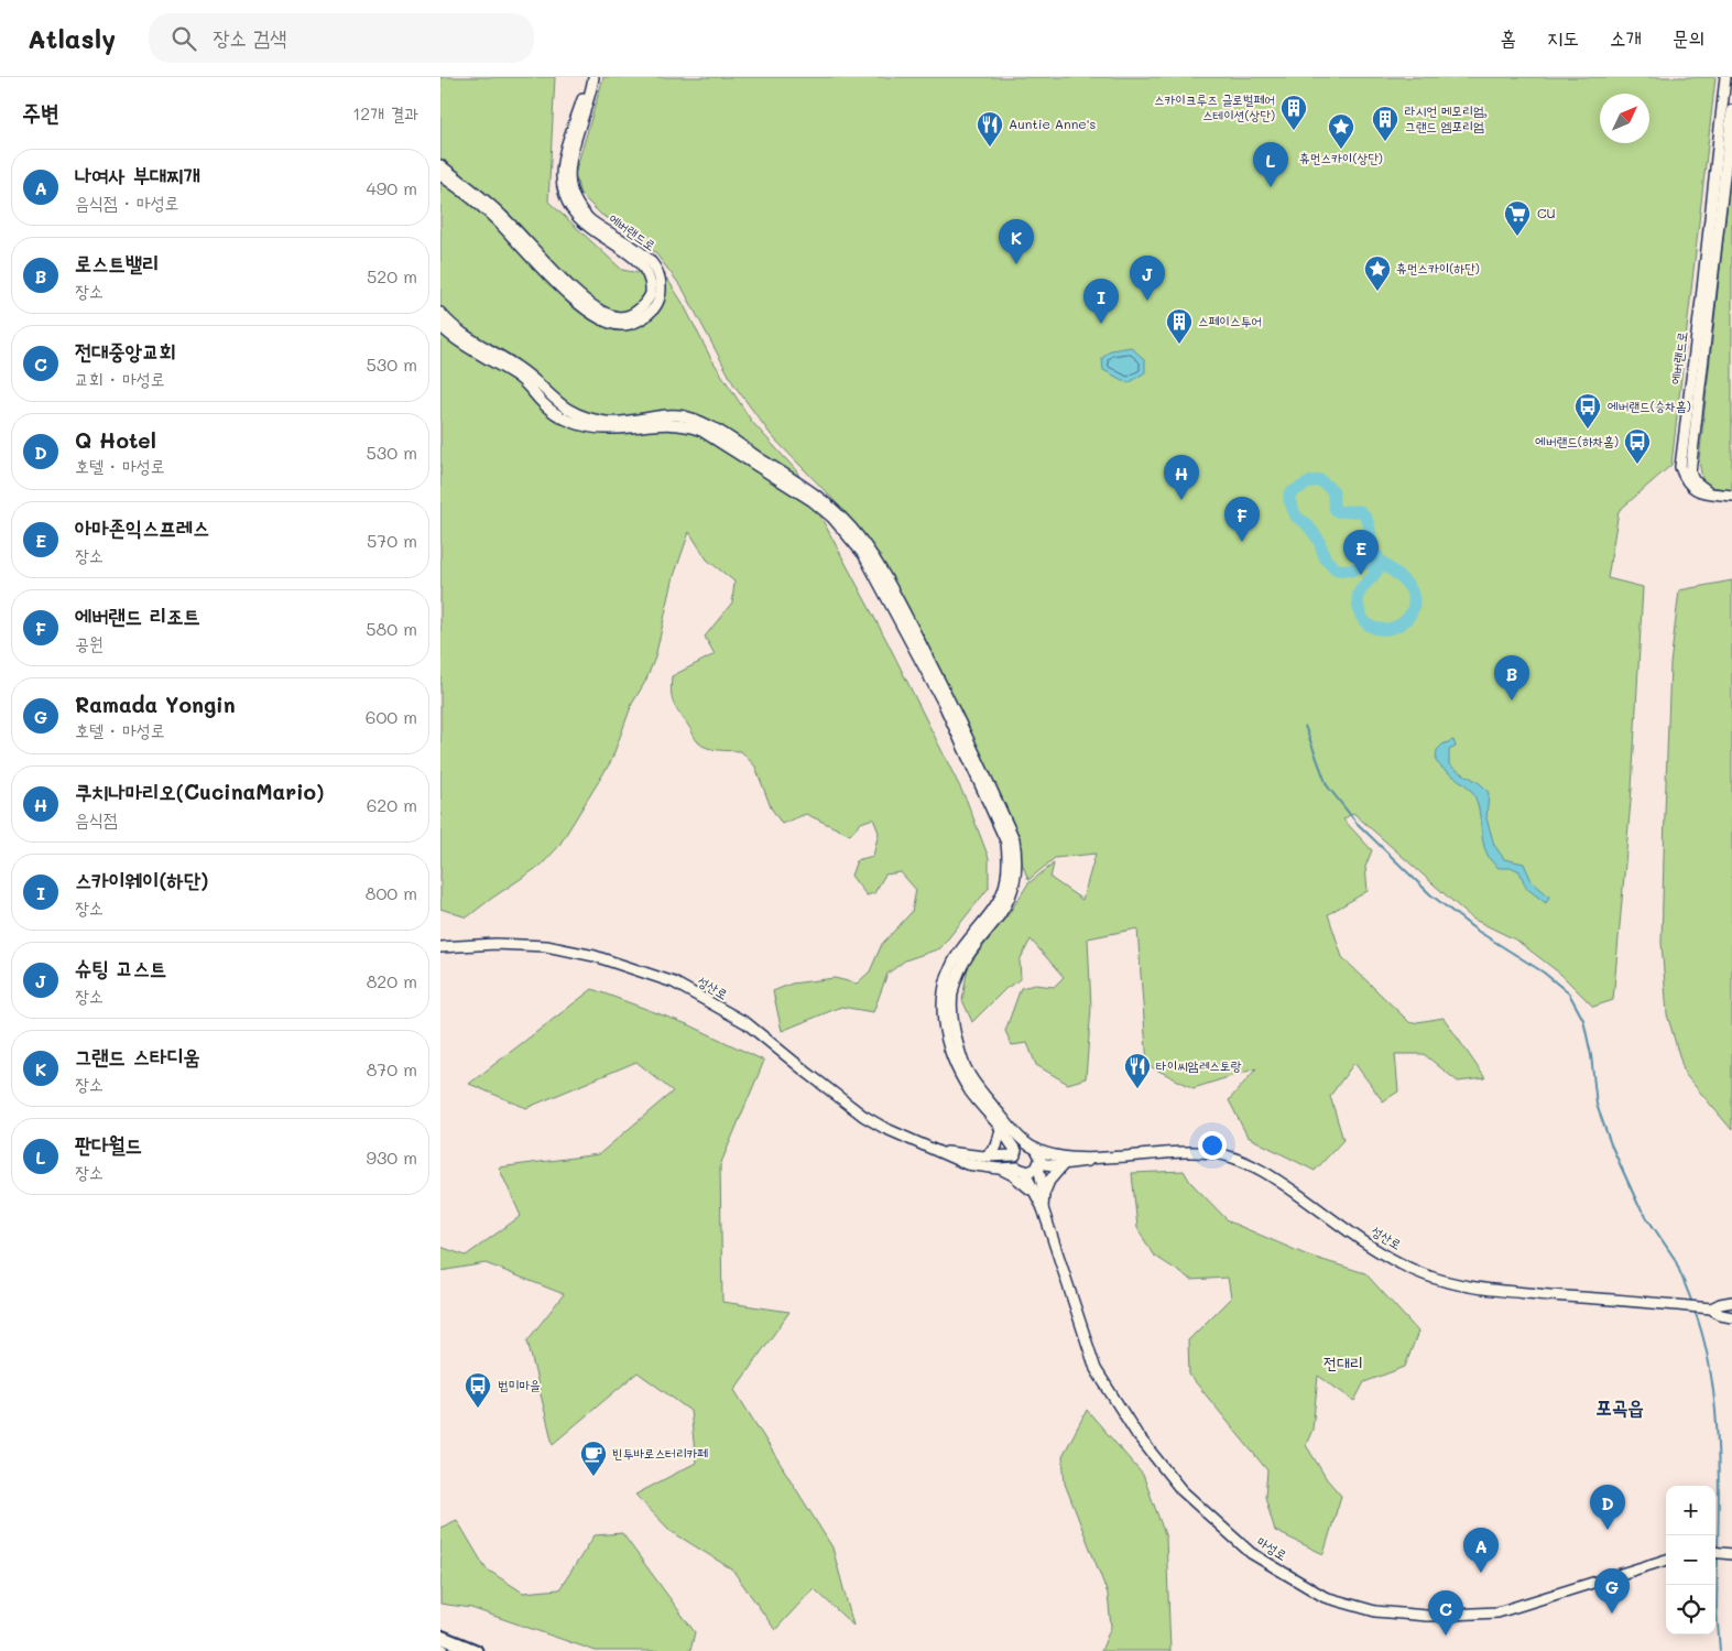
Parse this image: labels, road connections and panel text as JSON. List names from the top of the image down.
{
  "streets": {
    "street": ["에버랜드로", "성산로", "마성로"]
  },
  "districts": ["전대리", "포곡읍"],
  "places": {
    "building": ["스카이크루즈 글로벌페어 스테이션(상단)", "라시언 메모리엄, 그랜드 엠포리엄", "스페이스투어"],
    "restaurant": ["Auntie Anne's", "타이씨암레스토랑"],
    "place": ["휴먼스카이(상단)", "휴먼스카이(하단)"],
    "supermarket": ["CU"],
    "bus stop": ["에버랜드(승차홈)", "에버랜드(하차홈)", "법미마을"],
    "cafe": ["빈투바로스터리카페"]
  },
  "north": "top right",
  "page": {
    "header": "Atlasly",
    "search": "장소 검색",
    "nav": [
      "홈",
      "지도",
      "소개",
      "문의"
    ],
    "heading": ["주변", "12개 결과"],
    "pins": [
      "L",
      "K",
      "J",
      "I",
      "H",
      "F",
      "E",
      "B",
      "D",
      "A",
      "G",
      "C"
    ],
    "list": [
      {
        "mark": "A",
        "name": "나여사 부대찌개",
        "note": "음식점 · 마성로",
        "value": "490 m"
      },
      {
        "mark": "B",
        "name": "로스트밸리",
        "note": "장소",
        "value": "520 m"
      },
      {
        "mark": "C",
        "name": "전대중앙교회",
        "note": "교회 · 마성로",
        "value": "530 m"
      },
      {
        "mark": "D",
        "name": "Q Hotel",
        "note": "호텔 · 마성로",
        "value": "530 m"
      },
      {
        "mark": "E",
        "name": "아마존익스프레스",
        "note": "장소",
        "value": "570 m"
      },
      {
        "mark": "F",
        "name": "에버랜드 리조트",
        "note": "공원",
        "value": "580 m"
      },
      {
        "mark": "G",
        "name": "Ramada Yongin",
        "note": "호텔 · 마성로",
        "value": "600 m"
      },
      {
        "mark": "H",
        "name": "쿠치나마리오(CucinaMario)",
        "note": "음식점",
        "value": "620 m"
      },
      {
        "mark": "I",
        "name": "스카이웨이(하단)",
        "note": "장소",
        "value": "800 m"
      },
      {
        "mark": "J",
        "name": "슈팅 고스트",
        "note": "장소",
        "value": "820 m"
      },
      {
        "mark": "K",
        "name": "그랜드 스타디움",
        "note": "장소",
        "value": "870 m"
      },
      {
        "mark": "L",
        "name": "판다월드",
        "note": "장소",
        "value": "930 m"
      }
    ],
    "map_buttons": ["+", "−"]
  }
}
